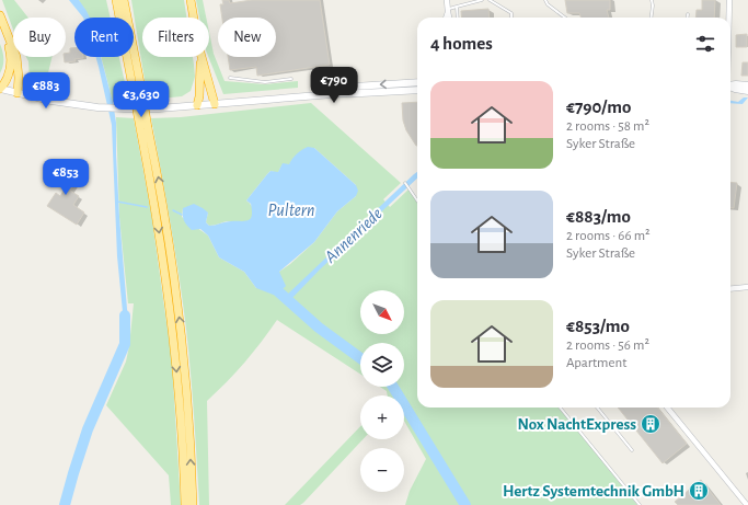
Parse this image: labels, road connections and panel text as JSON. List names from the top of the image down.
{
  "water": ["Pultern", "Annenriede"],
  "places": {
    "building": ["Nox NachtExpress", "Hertz Systemtechnik GmbH"]
  },
  "north": "bottom right",
  "page": {
    "chip": [
      "Buy",
      "Rent",
      "Filters",
      "New"
    ],
    "heading": "4 homes",
    "price": [
      "€790",
      "€883",
      "€3,630",
      "€853"
    ],
    "list": [
      {
        "name": "€790/mo",
        "note": "2 rooms · 58 m² · Syker Straße"
      },
      {
        "name": "€883/mo",
        "note": "2 rooms · 66 m² · Syker Straße"
      },
      {
        "name": "€853/mo",
        "note": "2 rooms · 56 m² · Apartment"
      }
    ],
    "map_buttons": ["+", "−"]
  }
}
